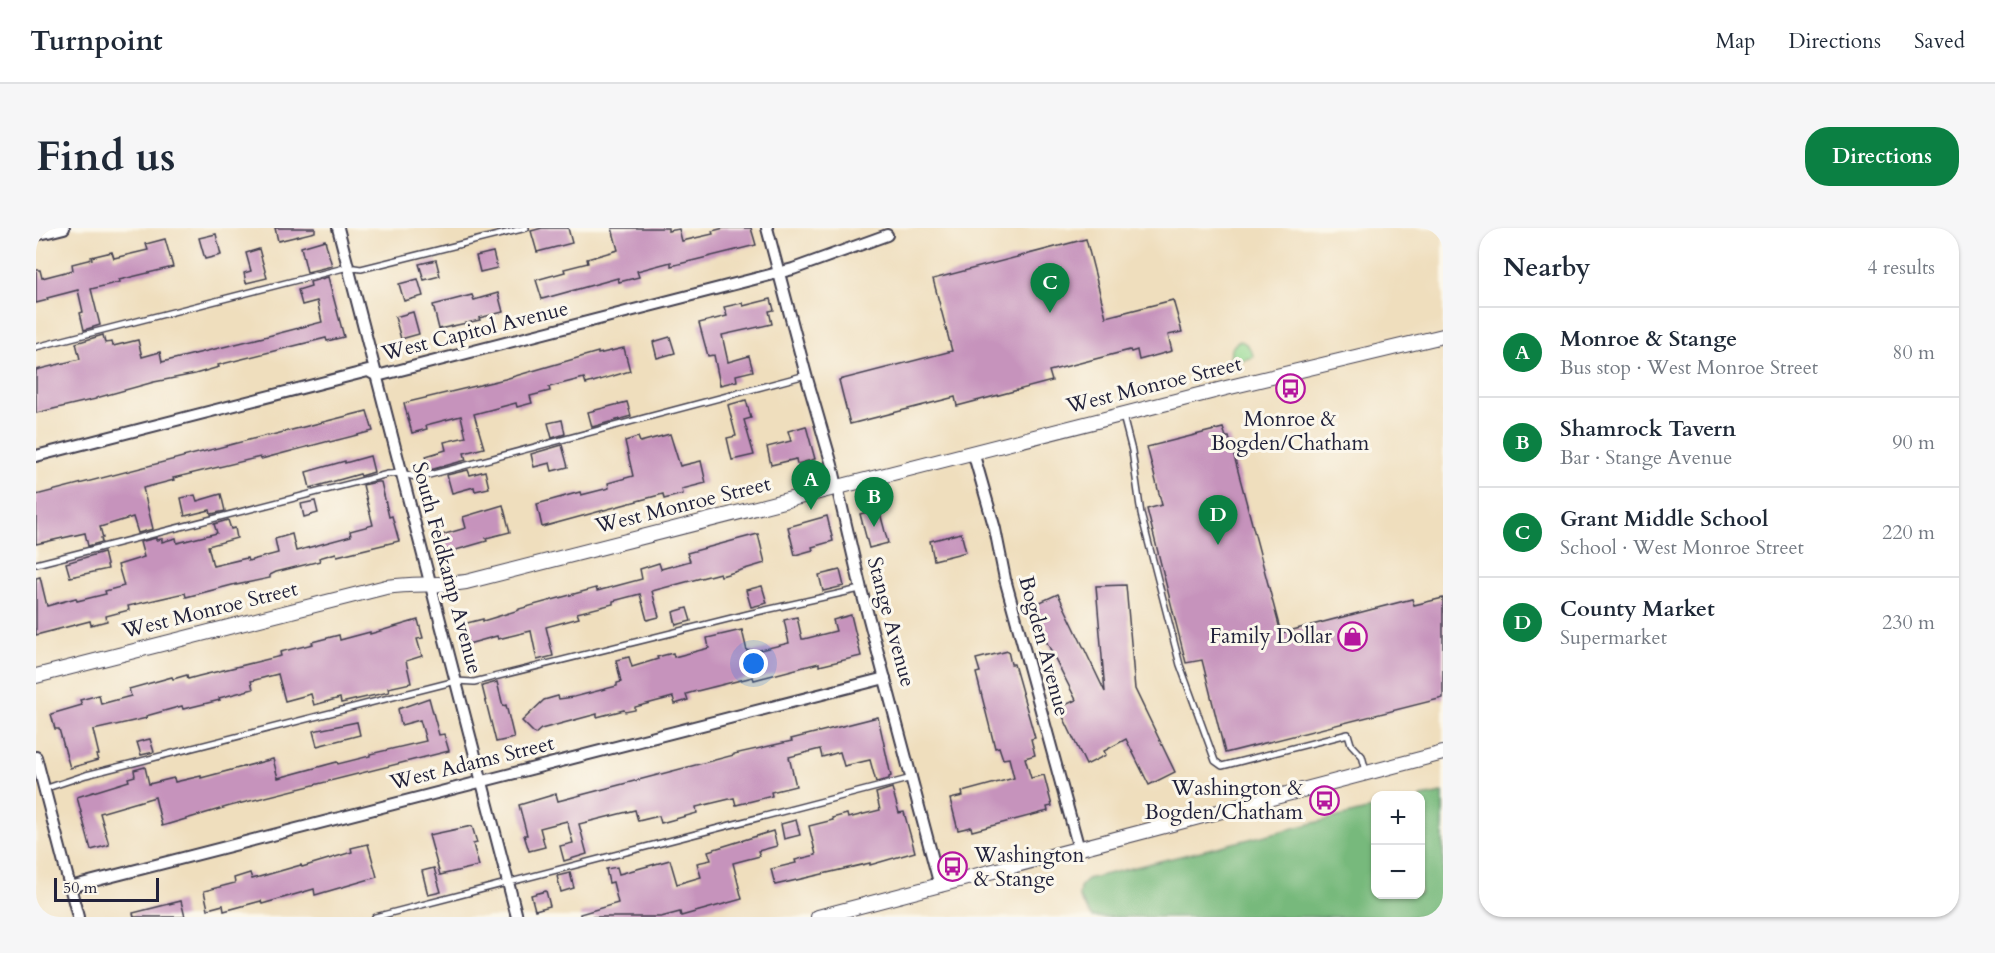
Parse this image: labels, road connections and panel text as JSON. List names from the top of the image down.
{
  "streets": {
    "street": [
      "West Capitol Avenue",
      "West Monroe Street",
      "South Feldkamp Avenue",
      "Stange Avenue",
      "Bogden Avenue",
      "West Adams Street"
    ]
  },
  "crossings": [
    ["West Capitol Avenue", "South Feldkamp Avenue"],
    ["West Capitol Avenue", "Stange Avenue"],
    ["West Monroe Street", "South Feldkamp Avenue"],
    ["West Monroe Street", "Stange Avenue"],
    ["West Monroe Street", "Bogden Avenue"],
    ["South Feldkamp Avenue", "West Adams Street"],
    ["Stange Avenue", "West Adams Street"]
  ],
  "places": {
    "bus stop": ["Monroe & Bogden/Chatham", "Washington & Bogden/Chatham", "Washington & Stange"],
    "shop": ["Family Dollar"]
  },
  "scale_bar": "50 m",
  "page": {
    "header": "Turnpoint",
    "nav": ["Map", "Directions", "Saved"],
    "buttons": "Directions",
    "title": "Find us",
    "heading": ["Nearby", "4 results"],
    "pins": [
      "C",
      "A",
      "B",
      "D"
    ],
    "list": [
      {
        "mark": "A",
        "name": "Monroe & Stange",
        "note": "Bus stop · West Monroe Street",
        "value": "80 m"
      },
      {
        "mark": "B",
        "name": "Shamrock Tavern",
        "note": "Bar · Stange Avenue",
        "value": "90 m"
      },
      {
        "mark": "C",
        "name": "Grant Middle School",
        "note": "School · West Monroe Street",
        "value": "220 m"
      },
      {
        "mark": "D",
        "name": "County Market",
        "note": "Supermarket",
        "value": "230 m"
      }
    ],
    "map_buttons": ["+", "−"],
    "scale": "50 m"
  }
}
